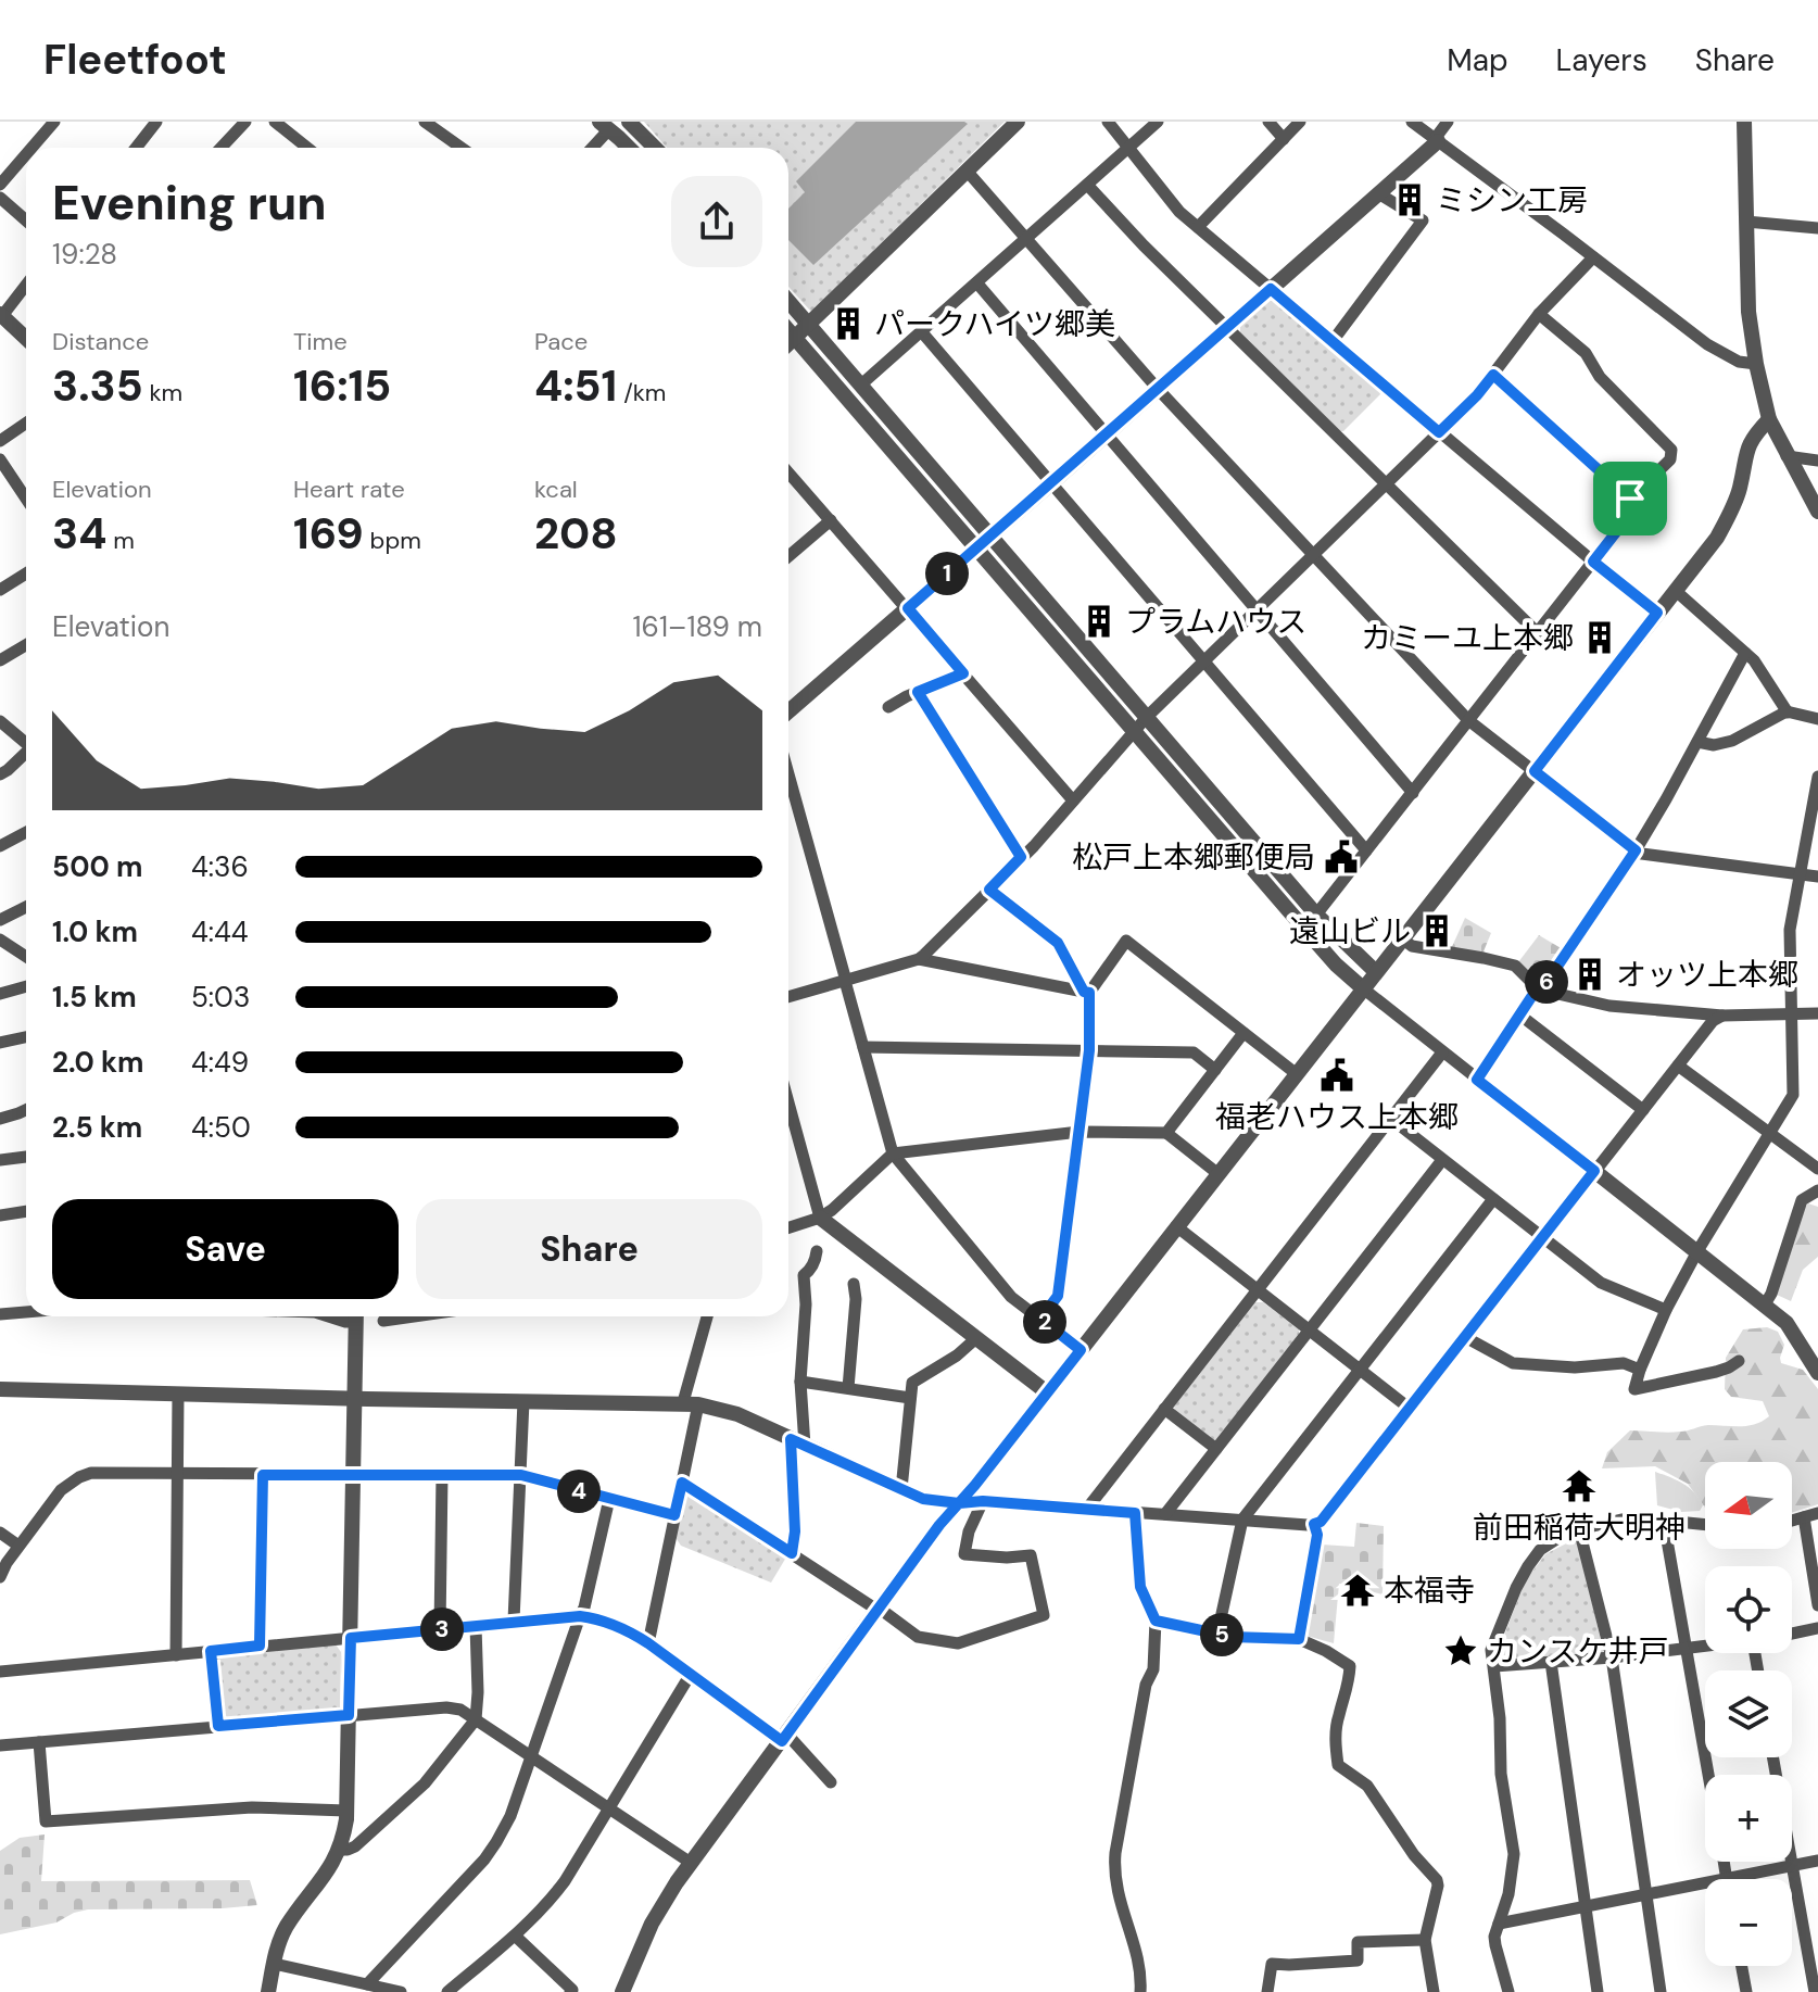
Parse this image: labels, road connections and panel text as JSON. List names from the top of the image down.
{
  "places": {
    "building": [
      "ミシン工房",
      "パークハイツ郷美",
      "プラムハウス",
      "カミーユ上本郷",
      "遠山ビル",
      "オッツ上本郷"
    ],
    "public building": ["松戸上本郷郵便局", "福老ハウス上本郷"],
    "temple": ["前田稲荷大明神", "本福寺"],
    "place": ["カンスケ井戸"]
  },
  "north": "left",
  "page": {
    "header": "Fleetfoot",
    "nav": ["Map", "Layers", "Share"],
    "heading": ["Evening run", "19:28"],
    "stats": [
      ["Distance", "3.35 km"],
      ["Time", "16:15"],
      ["Pace", "4:51 /km"],
      ["Elevation", "34 m"],
      ["Heart rate", "169 bpm"],
      ["kcal", "208"]
    ],
    "pins": [
      "1",
      "6",
      "2",
      "4",
      "3",
      "5"
    ],
    "chart": ["Elevation", "161–189 m"],
    "list": [
      {
        "name": "500 m",
        "note": "4:36"
      },
      {
        "name": "1.0 km",
        "note": "4:44"
      },
      {
        "name": "1.5 km",
        "note": "5:03"
      },
      {
        "name": "2.0 km",
        "note": "4:49"
      },
      {
        "name": "2.5 km",
        "note": "4:50"
      }
    ],
    "buttons": ["Save", "Share"],
    "map_buttons": ["+", "−"]
  }
}
